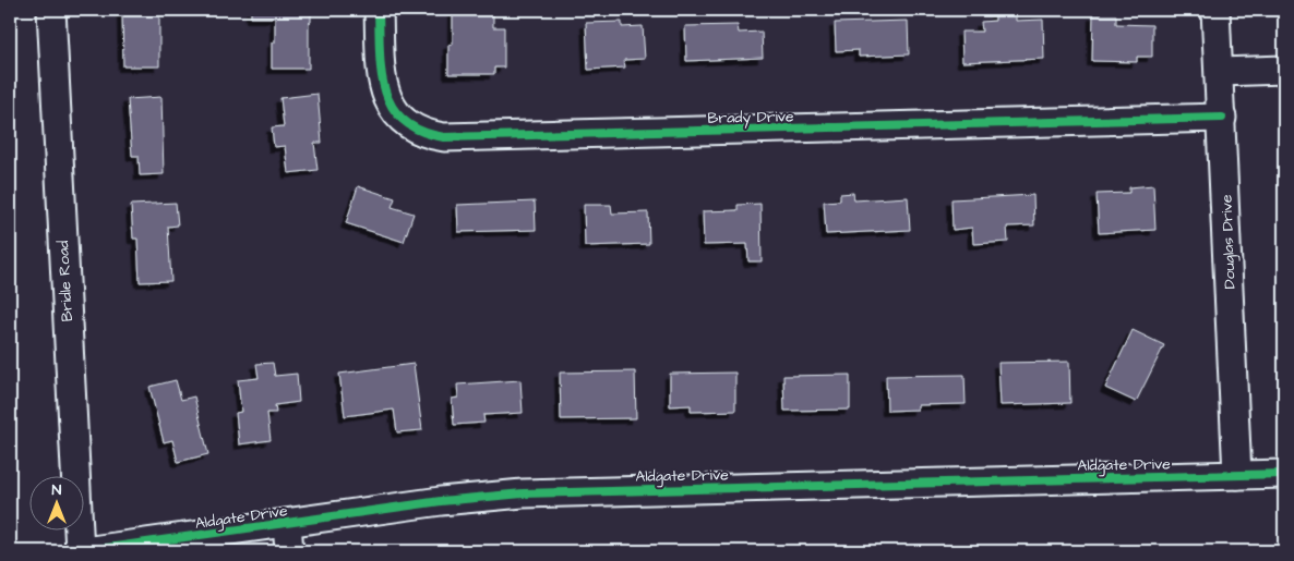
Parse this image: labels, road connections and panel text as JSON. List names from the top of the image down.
{
  "streets": {
    "street": [
      "Brady Drive",
      "Douglas Drive",
      "Bridle Road",
      "Aldgate Drive"
    ]
  },
  "crossings": [
    ["Brady Drive", "Douglas Drive"],
    ["Douglas Drive", "Aldgate Drive"]
  ],
  "north": "top"
}
